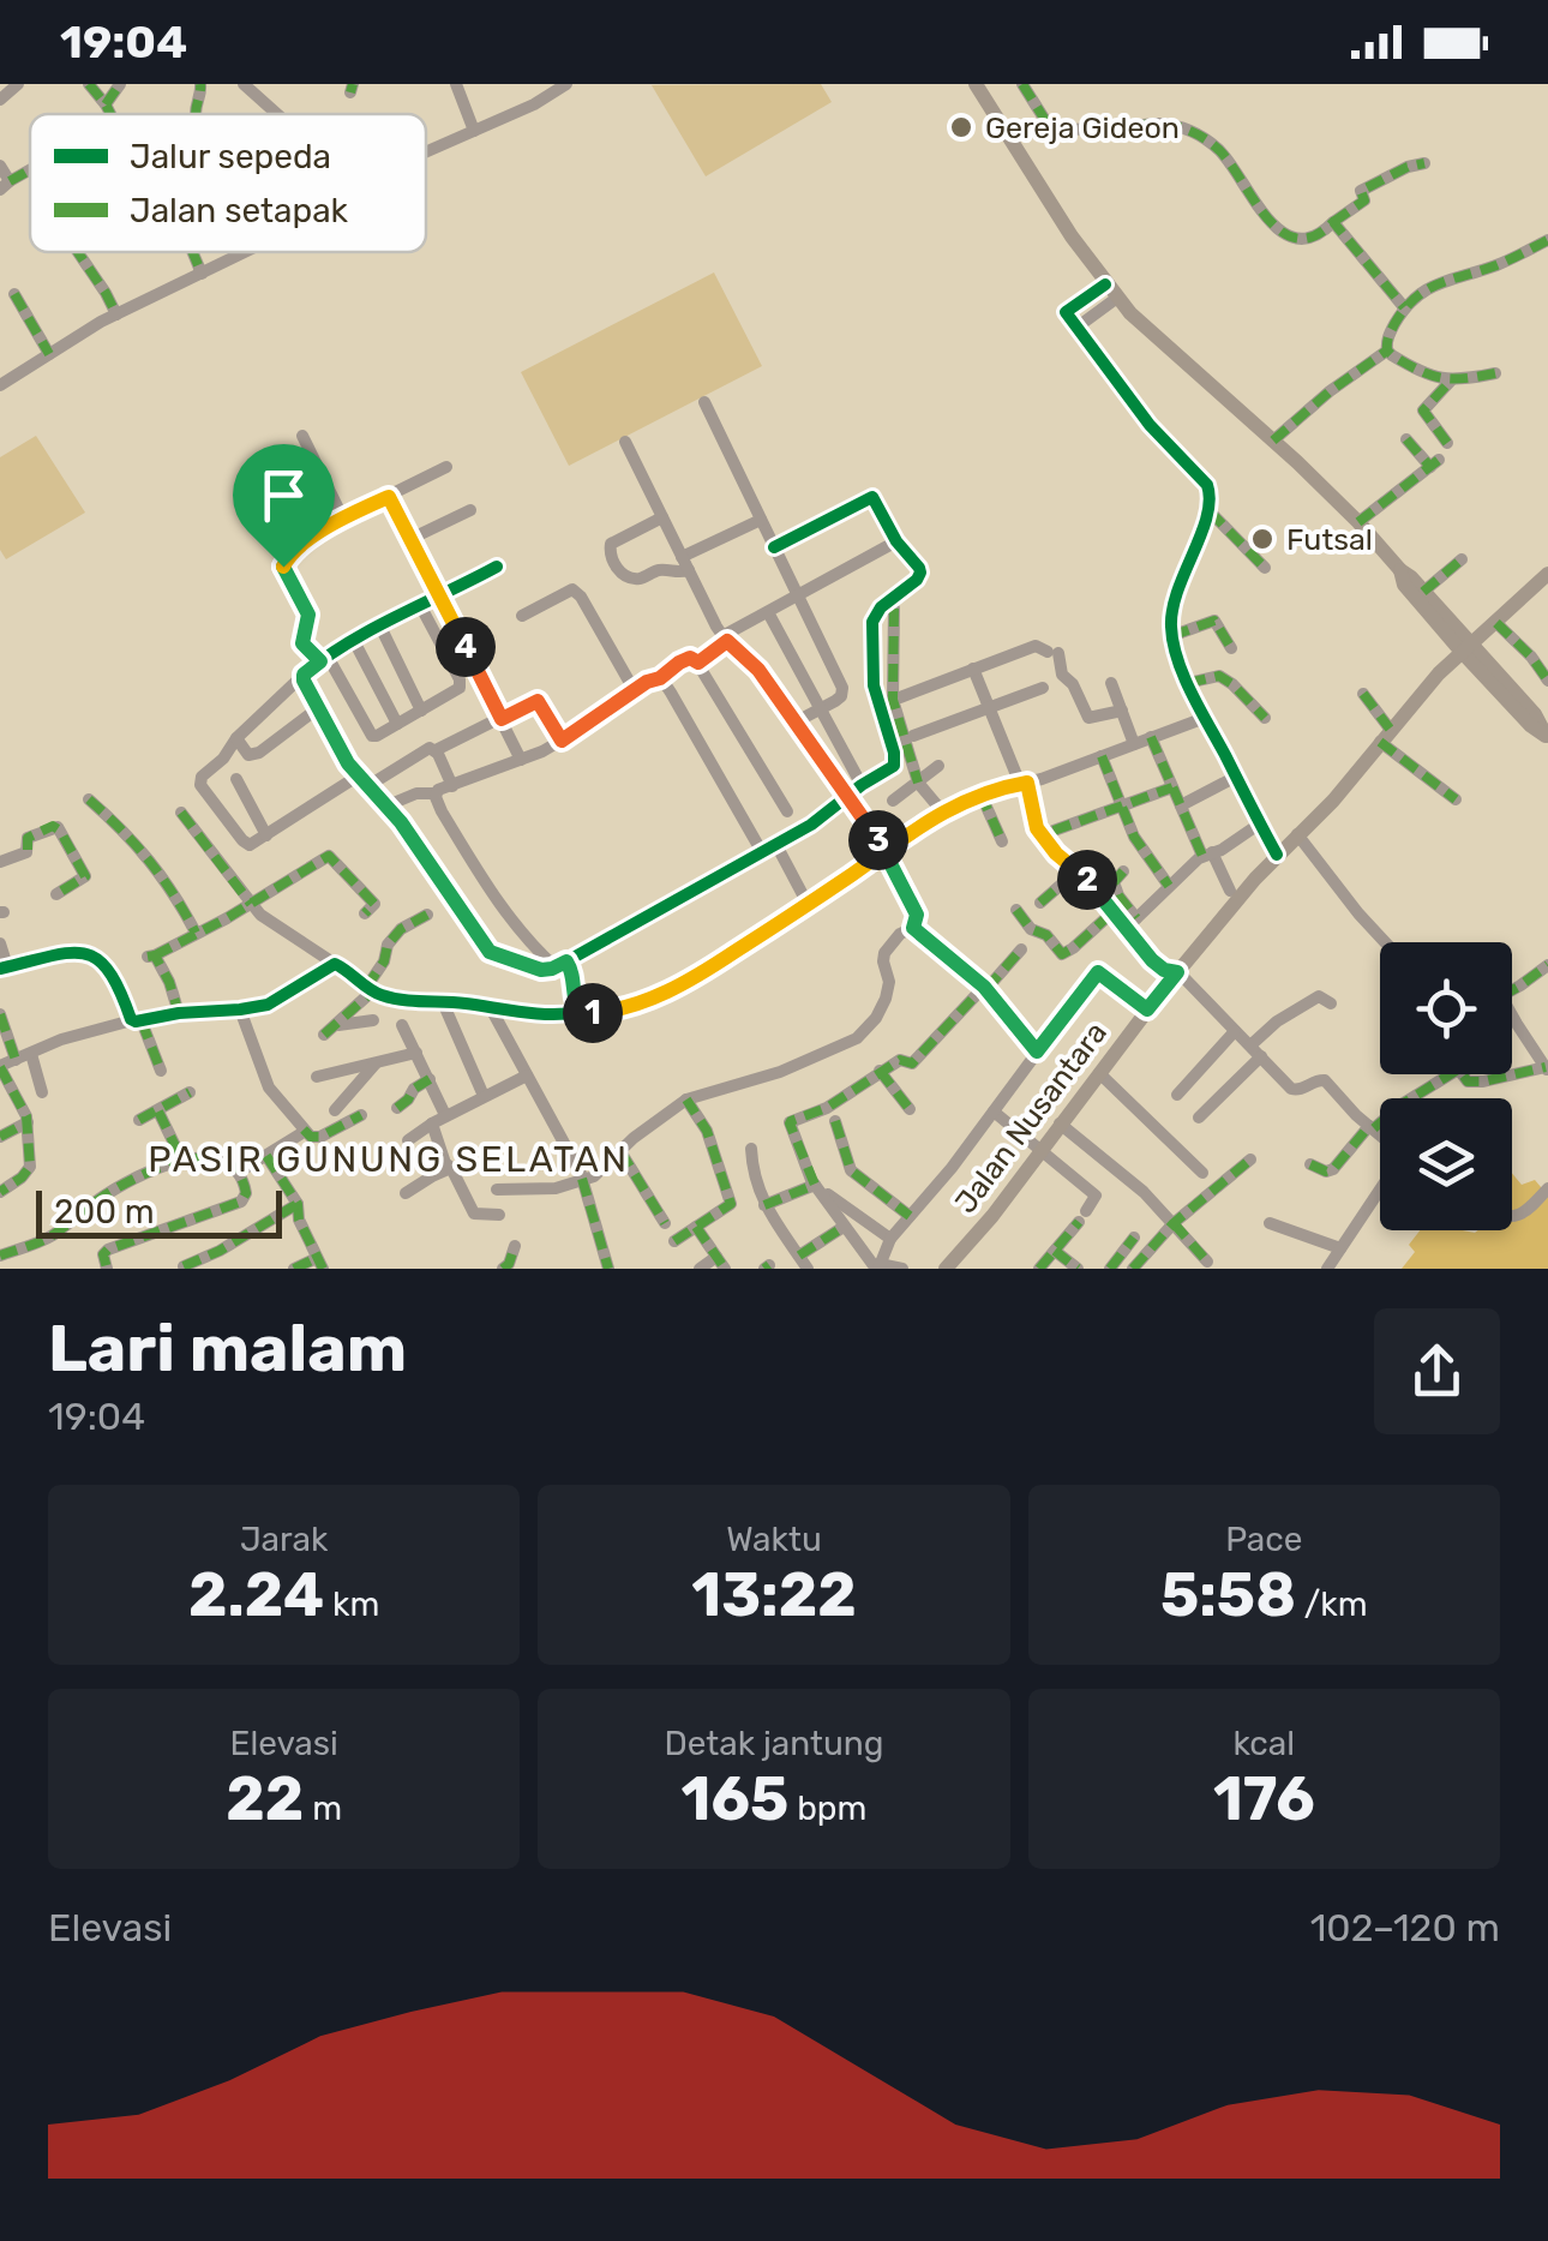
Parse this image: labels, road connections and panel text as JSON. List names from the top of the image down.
{
  "streets": {
    "main road": ["Jalan Nusantara"]
  },
  "districts": ["PASIR GUNUNG SELATAN"],
  "places": ["Gereja Gideon", "Futsal"],
  "legend": ["Jalur sepeda", "Jalan setapak"],
  "scale_bar": "200 m",
  "page": {
    "status": "19:04",
    "pins": [
      "4",
      "3",
      "2",
      "1"
    ],
    "scale": "200 m",
    "heading": ["Lari malam", "19:04"],
    "stats": [
      ["Jarak", "2.24 km"],
      ["Waktu", "13:22"],
      ["Pace", "5:58 /km"],
      ["Elevasi", "22 m"],
      ["Detak jantung", "165 bpm"],
      ["kcal", "176"]
    ],
    "chart": ["Elevasi", "102–120 m"]
  }
}
